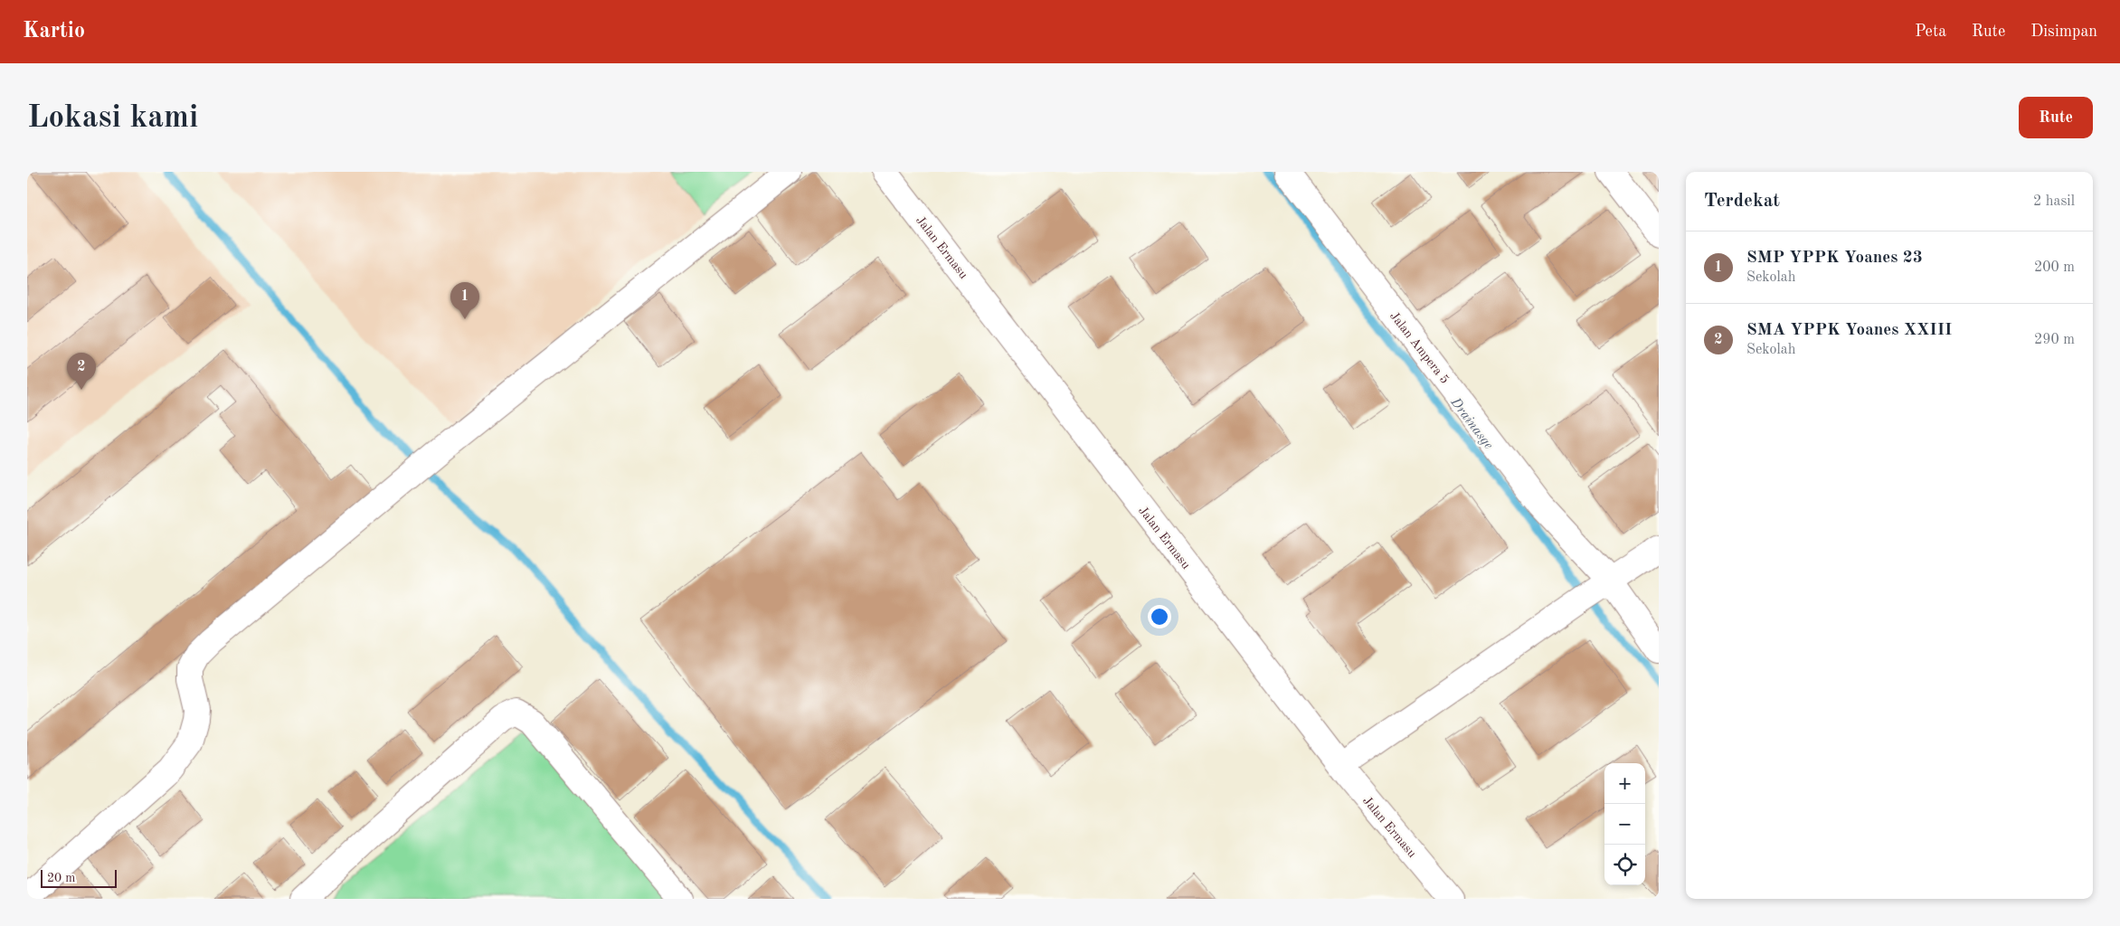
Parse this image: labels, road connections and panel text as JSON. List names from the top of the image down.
{
  "streets": {
    "street": ["Jalan Ermasu", "Jalan Ampera 5"]
  },
  "water": ["Drainasge"],
  "scale_bar": "20 m",
  "page": {
    "header": "Kartio",
    "nav": ["Peta", "Rute", "Disimpan"],
    "buttons": "Rute",
    "title": "Lokasi kami",
    "heading": ["Terdekat", "2 hasil"],
    "list": [
      {
        "mark": "1",
        "name": "SMP YPPK Yoanes 23",
        "note": "Sekolah",
        "value": "200 m"
      },
      {
        "mark": "2",
        "name": "SMA YPPK Yoanes XXIII",
        "note": "Sekolah",
        "value": "290 m"
      }
    ],
    "pins": ["1", "2"],
    "map_buttons": ["+", "−"],
    "scale": "20 m"
  }
}
